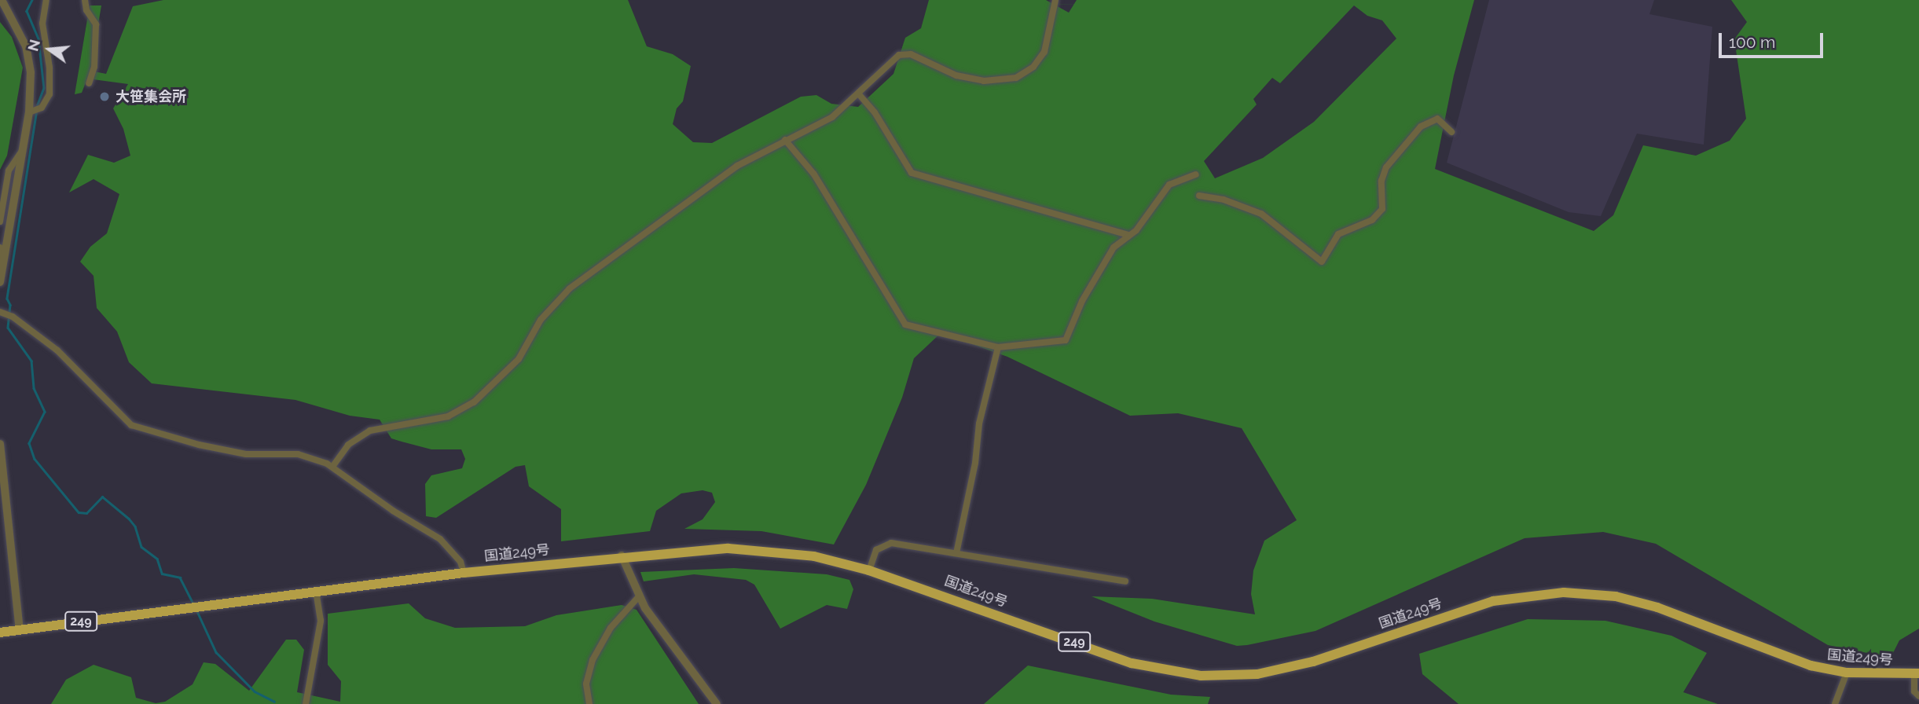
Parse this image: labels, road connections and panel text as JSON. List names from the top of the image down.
{
  "streets": {
    "highway": ["国道249号", "249"]
  },
  "places": ["大笹集会所"],
  "scale_bar": "100 m",
  "north": "left"
}
